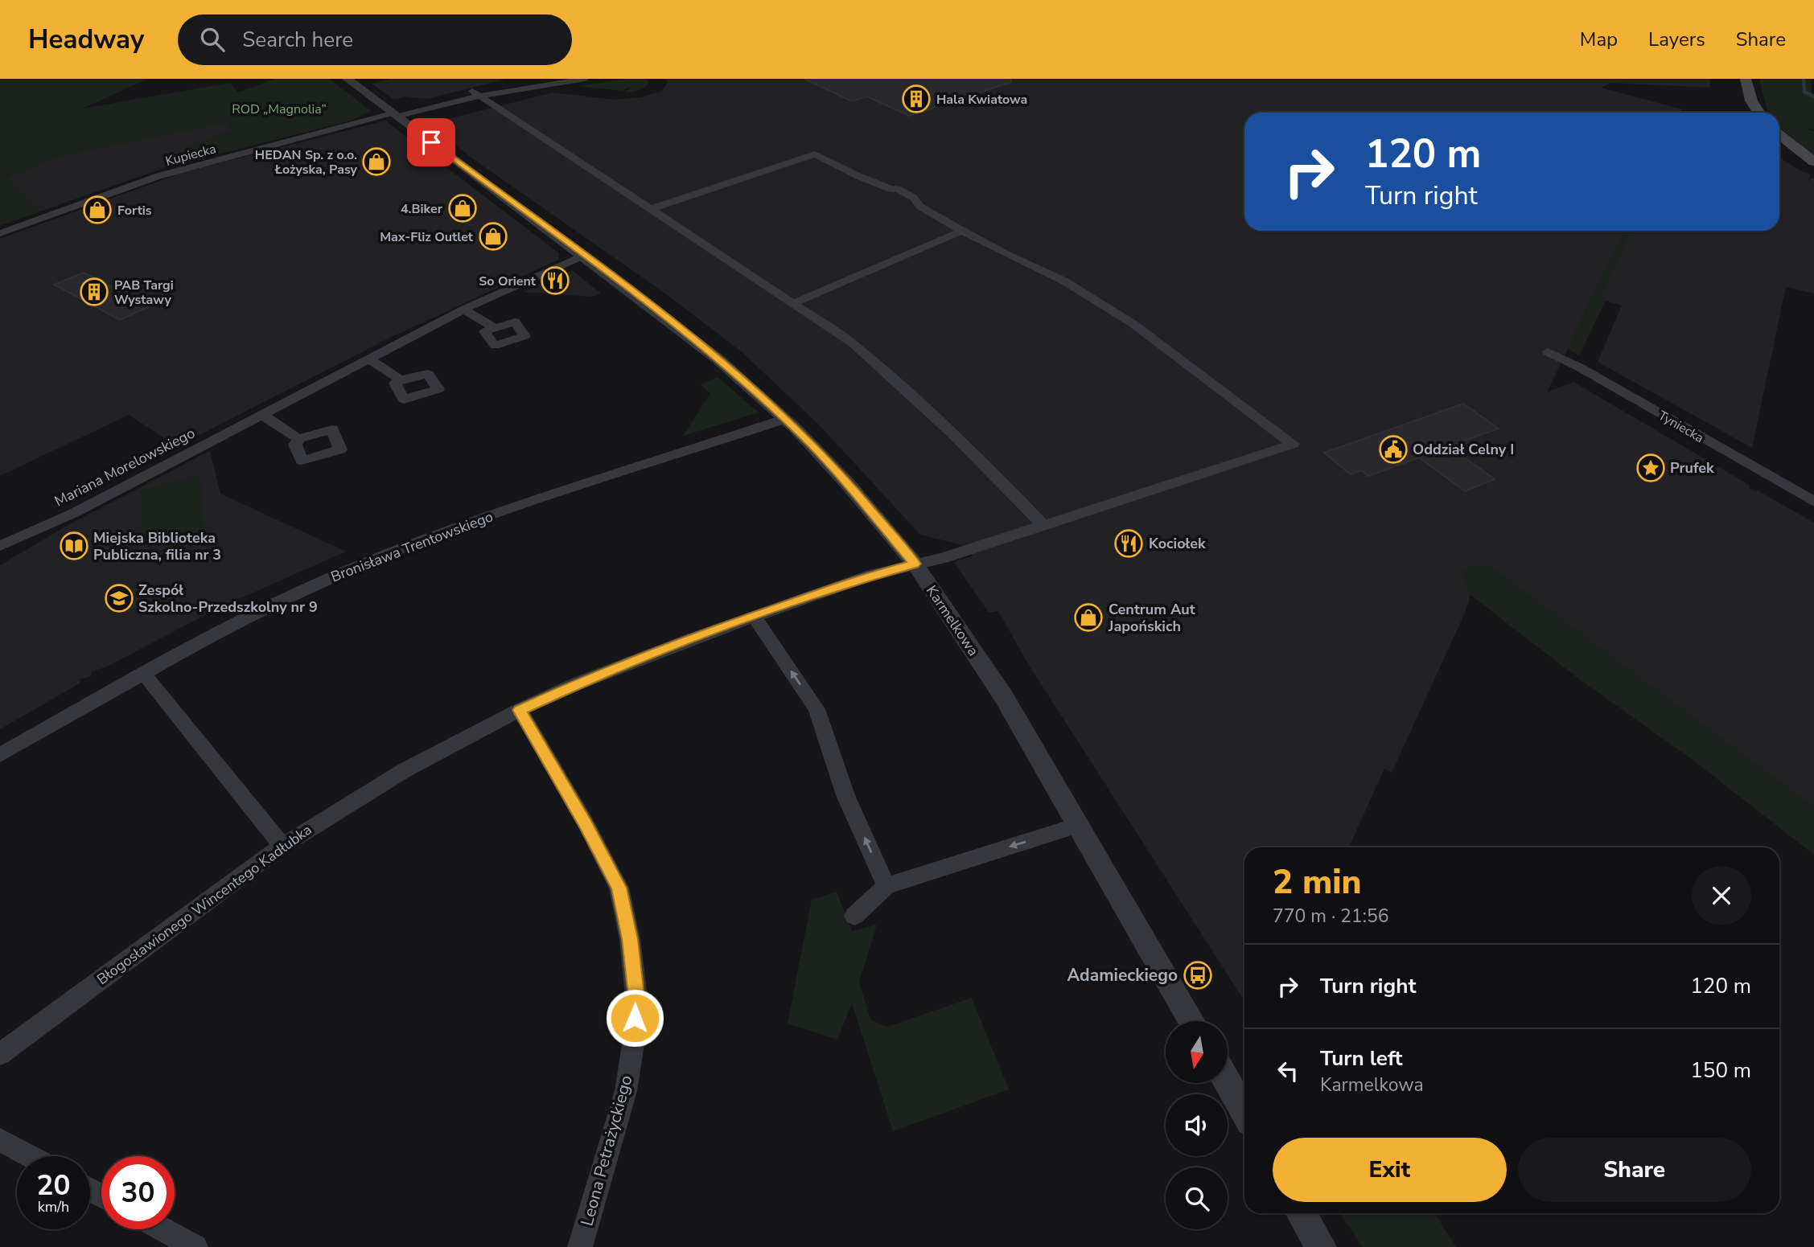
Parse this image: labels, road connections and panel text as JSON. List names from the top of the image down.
{
  "streets": {
    "street": [
      "Kupiecka",
      "Tyniecka",
      "Mariana Morelowskiego",
      "Bronisława Trentowskiego",
      "Karmelkowa",
      "Błogosławionego Wincentego Kadłubka",
      "Leona Petrażyckiego"
    ]
  },
  "crossings": [
    ["Kupiecka", "Karmelkowa"],
    ["Mariana Morelowskiego", "Karmelkowa"],
    ["Bronisława Trentowskiego", "Karmelkowa"],
    ["Karmelkowa", "Błogosławionego Wincentego Kadłubka"],
    ["Błogosławionego Wincentego Kadłubka", "Leona Petrażyckiego"]
  ],
  "parks": ["ROD „Magnolia”"],
  "places": {
    "building": ["Hala Kwiatowa", "PAB Targi Wystawy"],
    "shop": [
      "HEDAN Sp. z o.o. Łożyska, Pasy",
      "4.Biker",
      "Fortis",
      "Max-Fliz Outlet",
      "Centrum Aut Japońskich"
    ],
    "restaurant": ["So Orient", "Kociołek"],
    "public building": ["Oddział Celny I"],
    "place": ["Prufek"],
    "library": ["Miejska Biblioteka Publiczna, filia nr 3"],
    "school or university": ["Zespół Szkolno-Przedszkolny nr 9"],
    "bus stop": ["Adamieckiego"]
  },
  "north": "bottom",
  "page": {
    "header": "Headway",
    "search": "Search here",
    "nav": ["Map", "Layers", "Share"],
    "turn": ["120 m", "Turn right"],
    "heading": ["2 min", "770 m · 21:56"],
    "list": [
      {
        "name": "Turn right",
        "value": "120 m"
      },
      {
        "name": "Turn left",
        "note": "Karmelkowa",
        "value": "150 m"
      }
    ],
    "buttons": ["Exit", "Share"],
    "speed": "20 km/h",
    "limit": "30"
  }
}
